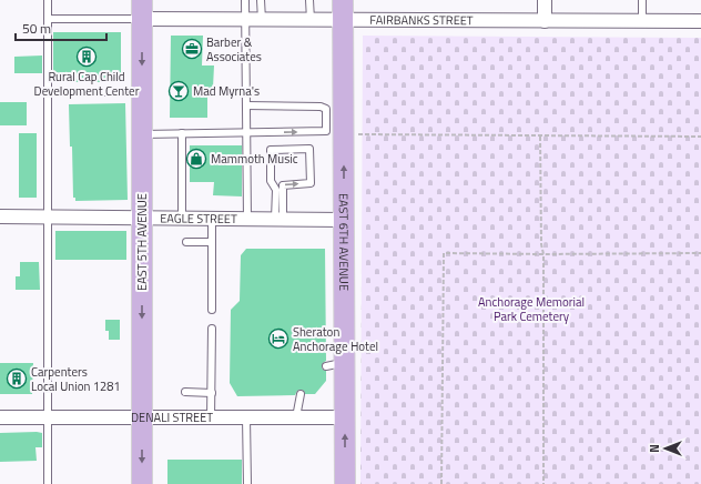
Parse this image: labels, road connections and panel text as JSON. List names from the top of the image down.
{
  "streets": {
    "main road": ["EAST 5TH AVENUE", "EAST 6TH AVENUE"],
    "street": ["FAIRBANKS STREET", "EAGLE STREET", "DENALI STREET"]
  },
  "crossings": [
    ["FAIRBANKS STREET", "EAST 5TH AVENUE"],
    ["FAIRBANKS STREET", "EAST 6TH AVENUE"],
    ["EAGLE STREET", "EAST 5TH AVENUE"],
    ["EAGLE STREET", "EAST 6TH AVENUE"],
    ["EAST 5TH AVENUE", "DENALI STREET"],
    ["EAST 6TH AVENUE", "DENALI STREET"]
  ],
  "one_way": ["EAST 5TH AVENUE"],
  "parks": ["Anchorage Memorial Park Cemetery"],
  "places": {
    "office": ["Barber & Associates"],
    "building": ["Rural Cap Child Development Center", "Carpenters Local Union 1281"],
    "bar": ["Mad Myrna's"],
    "shop": ["Mammoth Music"],
    "hotel": ["Sheraton Anchorage Hotel"]
  },
  "scale_bar": "50 m",
  "north": "left"
}
